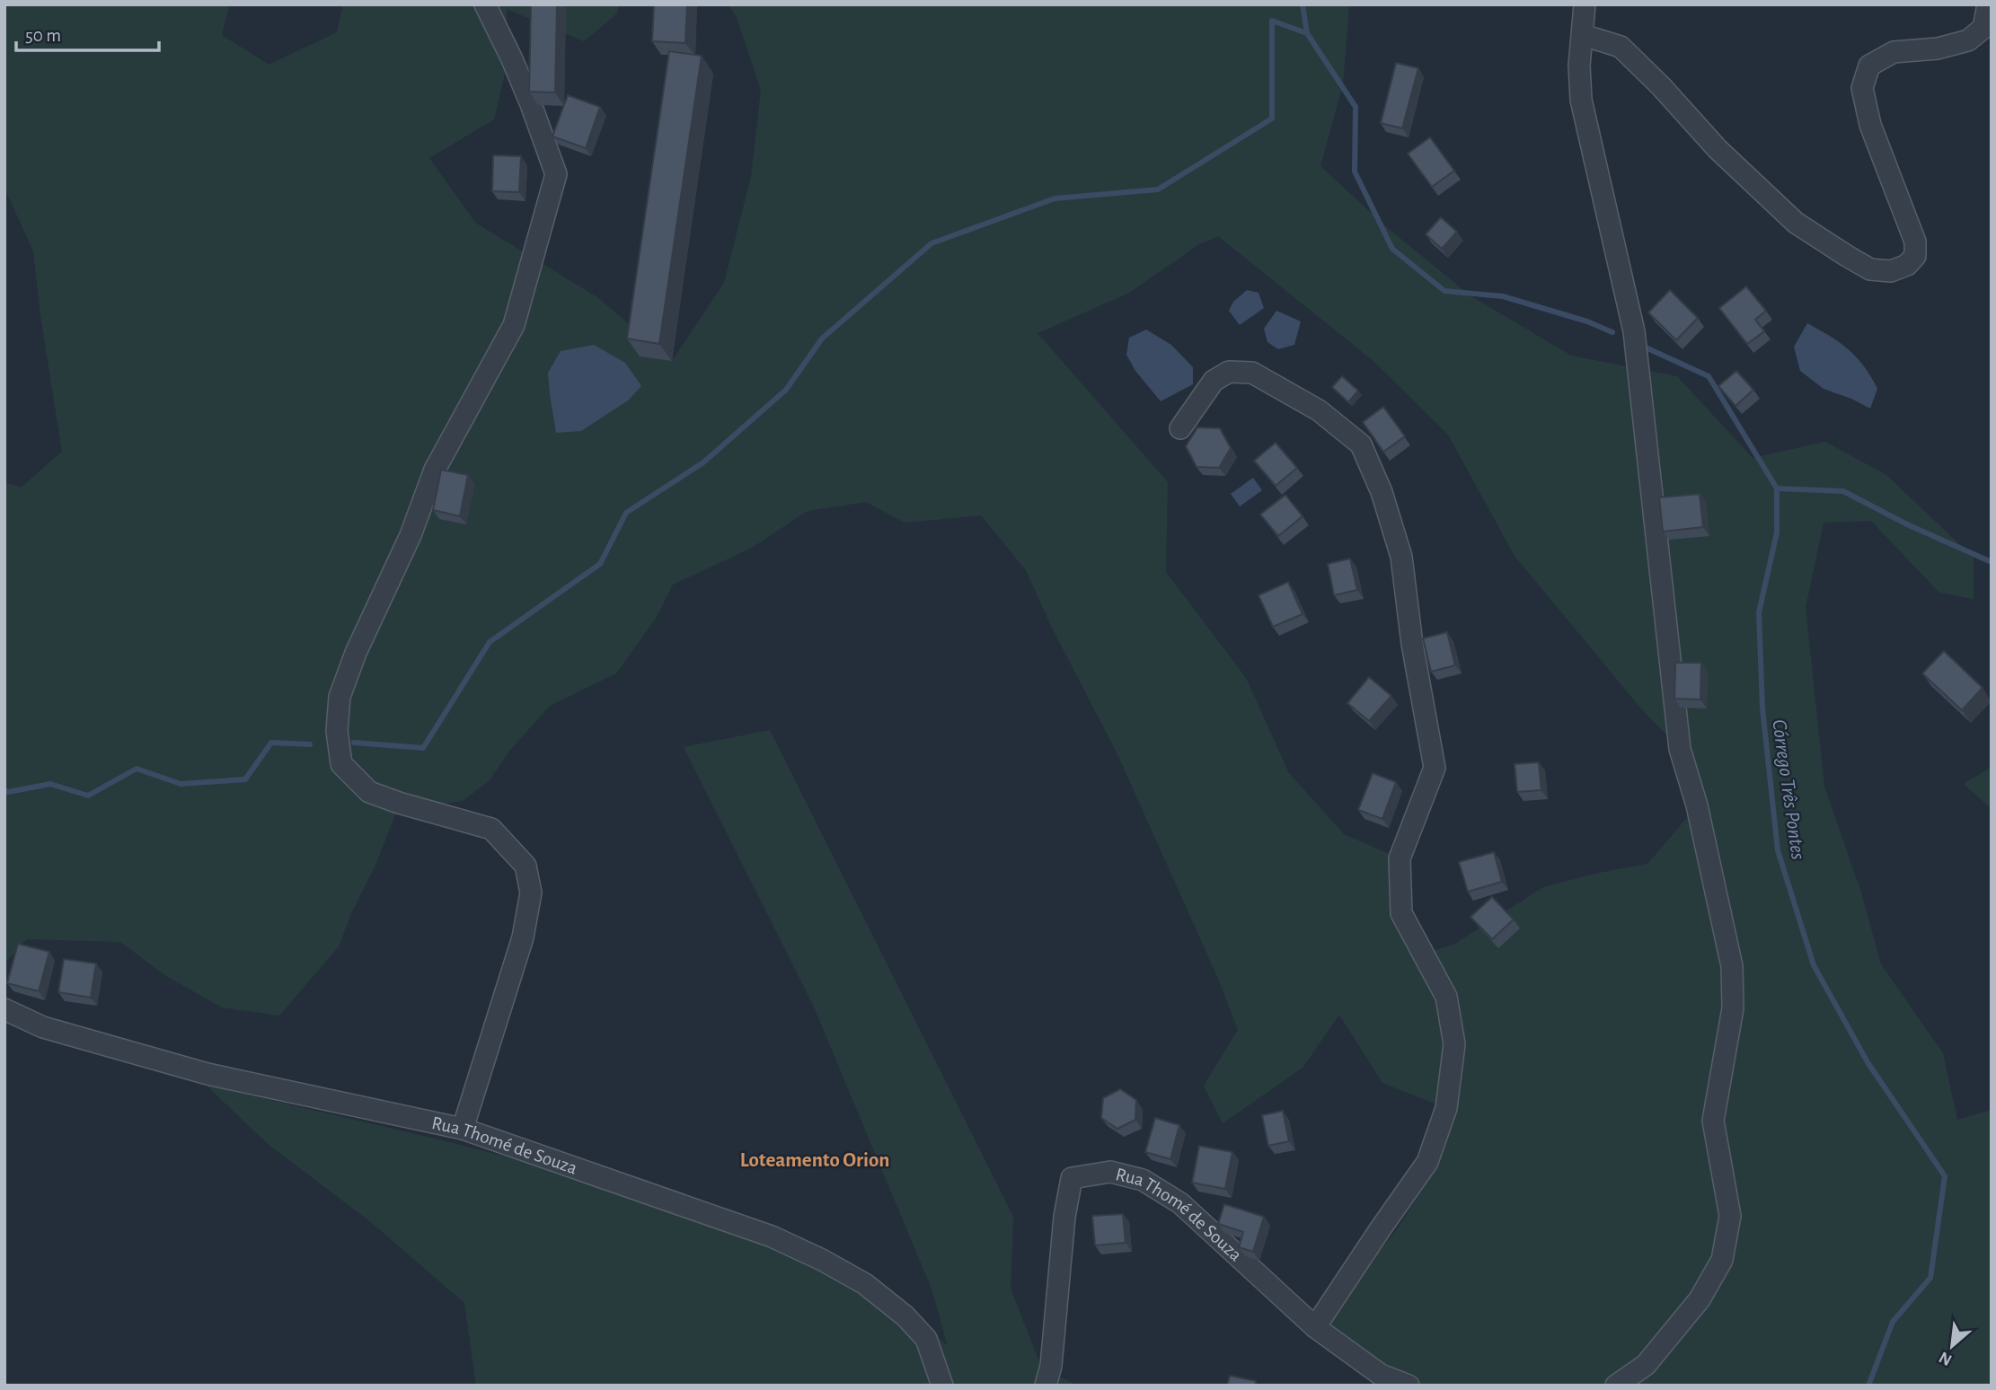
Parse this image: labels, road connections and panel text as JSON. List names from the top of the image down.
{
  "streets": {
    "street": ["Rua Thomé de Souza"]
  },
  "districts": ["Loteamento Orion"],
  "water": ["Córrego Três Pontes"],
  "scale_bar": "50 m",
  "north": "bottom left"
}
